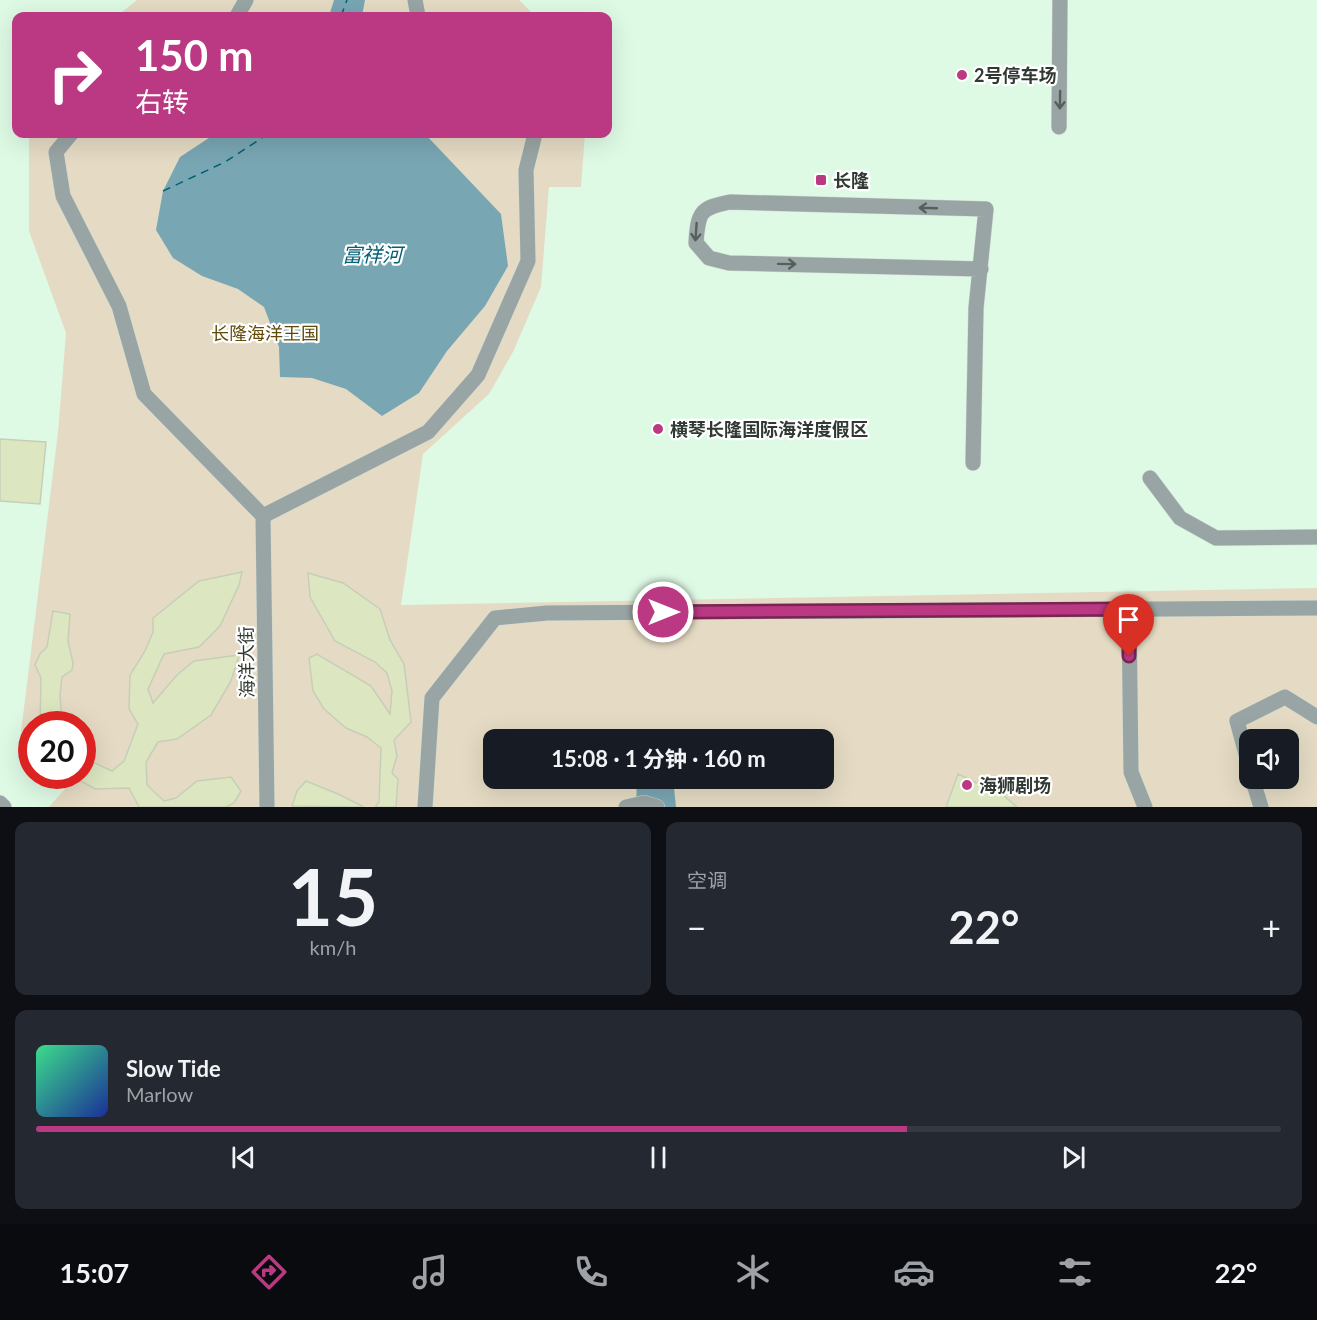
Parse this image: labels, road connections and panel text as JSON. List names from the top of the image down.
{
  "streets": {
    "street": ["海洋大街"]
  },
  "water": ["富祥河"],
  "parks": ["长隆海洋王国"],
  "places": {
    "other": ["2号停车场", "横琴长隆国际海洋度假区", "海狮剧场"],
    "transit": ["长隆"]
  },
  "page": {
    "turn": ["150 m", "右转"],
    "limit": "20",
    "trip": "15:08 · 1 分钟 · 160 m",
    "tile": [
      ["15", "km/h"],
      "空调"
    ],
    "heat": ["−", "22°", "+"],
    "song": ["Slow Tide", "Marlow"],
    "tabs": ["15:07", "22°"]
  }
}
